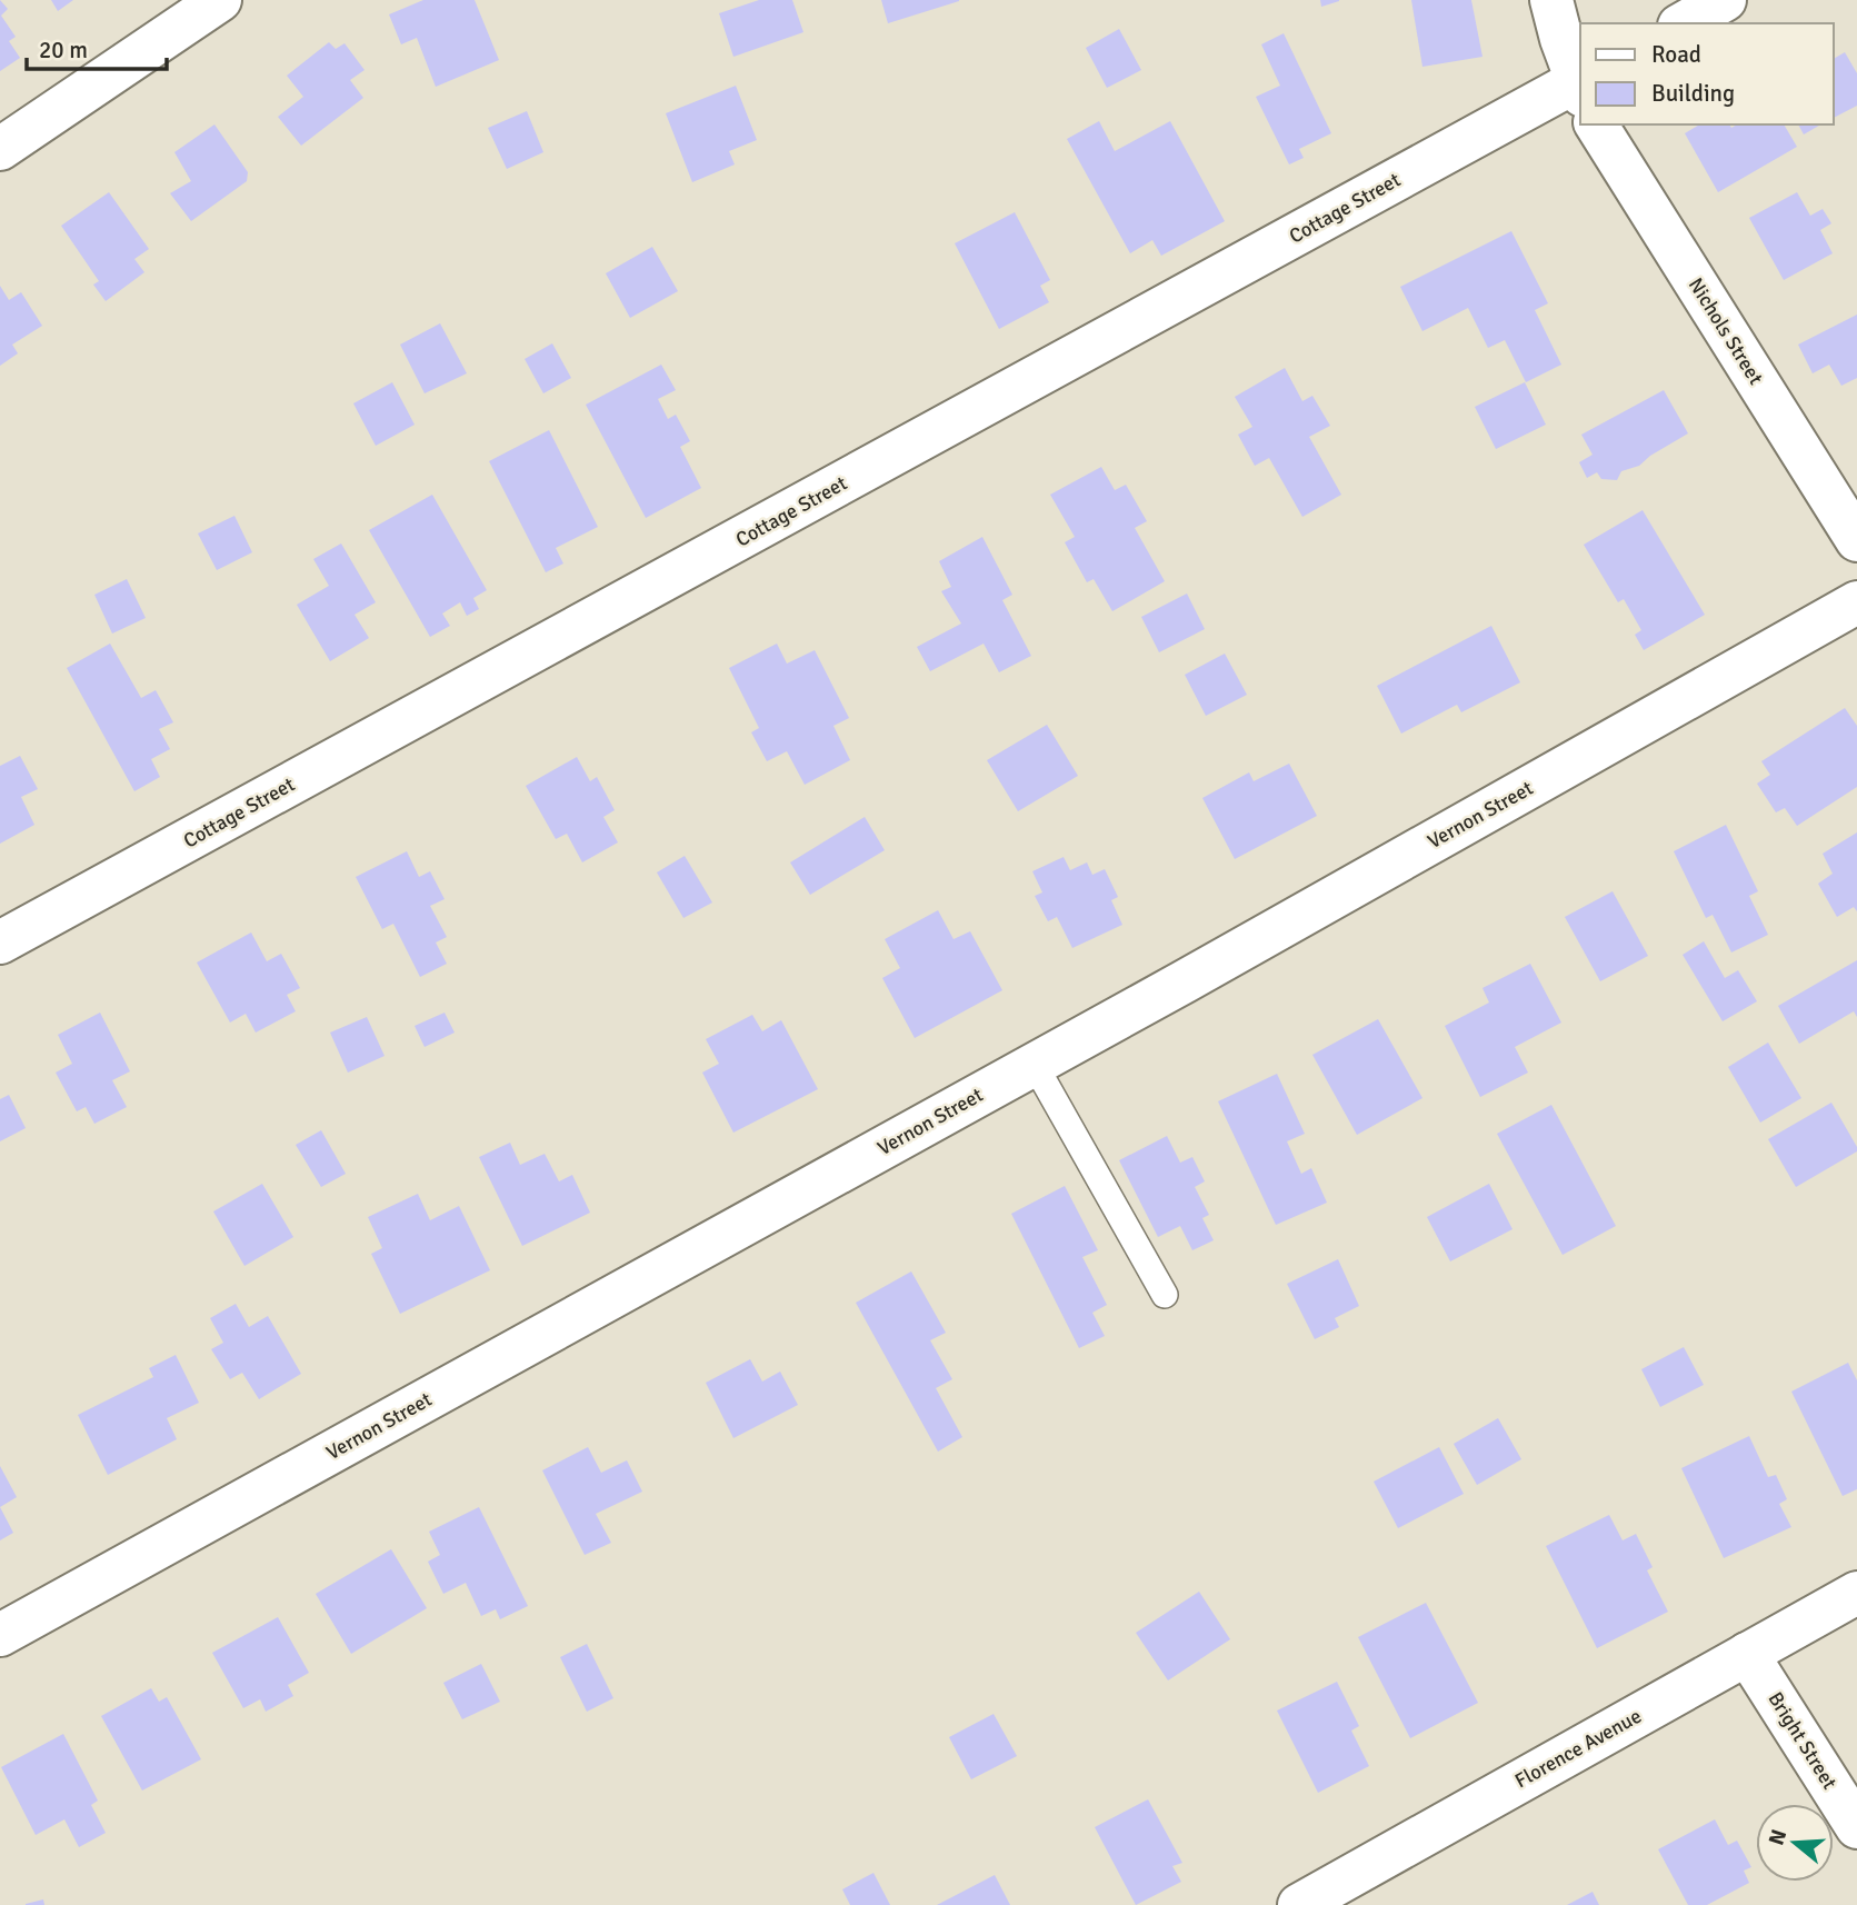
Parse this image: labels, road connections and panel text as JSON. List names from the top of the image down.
{
  "streets": {
    "street": [
      "Cottage Street",
      "Nichols Street",
      "Vernon Street",
      "Bright Street",
      "Florence Avenue"
    ]
  },
  "crossings": [
    ["Bright Street", "Florence Avenue"]
  ],
  "legend": ["Road", "Building"],
  "scale_bar": "20 m",
  "north": "left"
}
